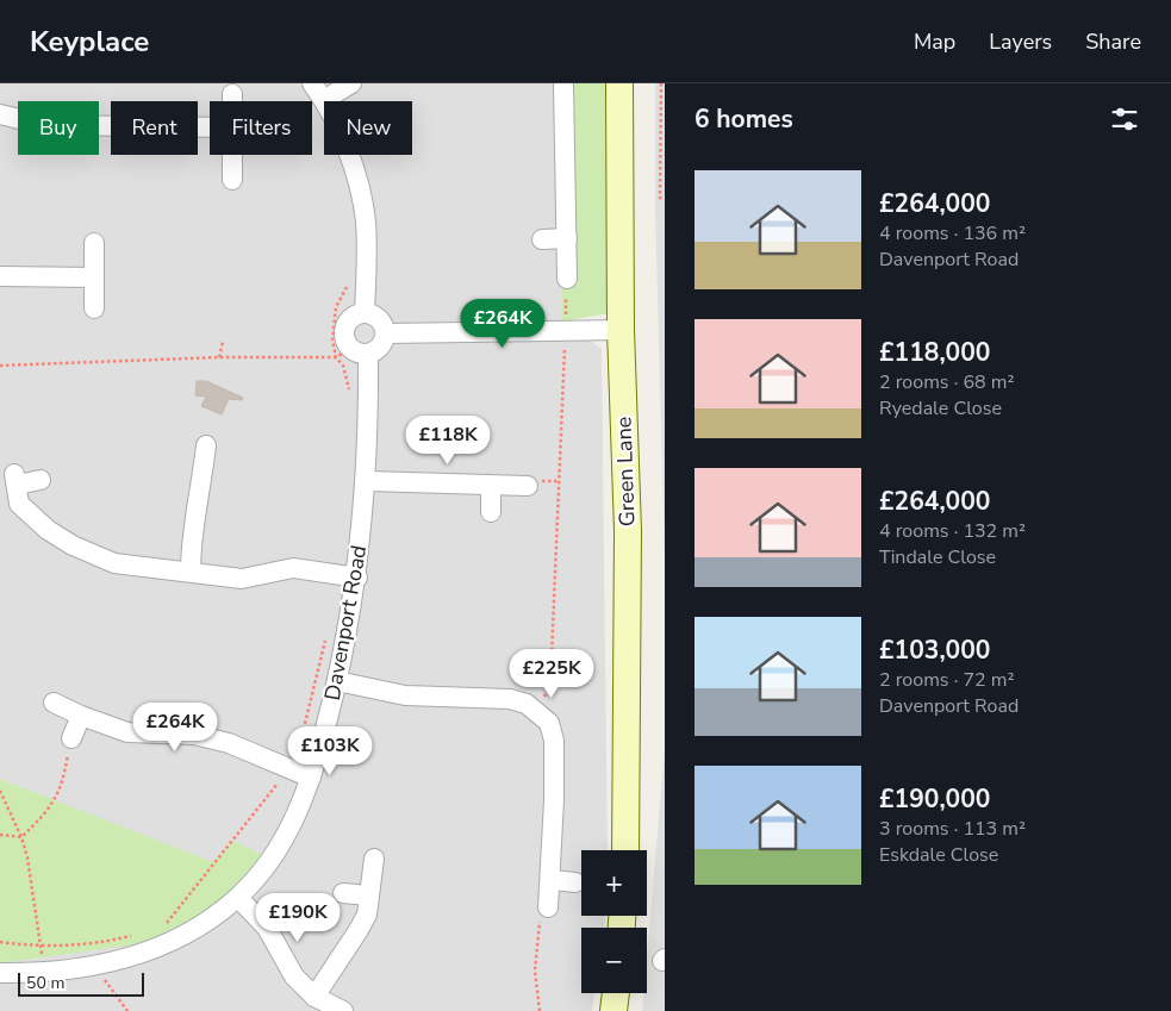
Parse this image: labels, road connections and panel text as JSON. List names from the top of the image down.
{
  "streets": {
    "main road": ["Green Lane"],
    "street": ["Davenport Road"]
  },
  "scale_bar": "50 m",
  "page": {
    "header": "Keyplace",
    "nav": ["Map", "Layers", "Share"],
    "heading": "6 homes",
    "chip": [
      "Buy",
      "Rent",
      "Filters",
      "New"
    ],
    "list": [
      {
        "name": "£264,000",
        "note": "4 rooms · 136 m² · Davenport Road"
      },
      {
        "name": "£118,000",
        "note": "2 rooms · 68 m² · Ryedale Close"
      },
      {
        "name": "£264,000",
        "note": "4 rooms · 132 m² · Tindale Close"
      },
      {
        "name": "£103,000",
        "note": "2 rooms · 72 m² · Davenport Road"
      },
      {
        "name": "£190,000",
        "note": "3 rooms · 113 m² · Eskdale Close"
      }
    ],
    "price": [
      "£264K",
      "£118K",
      "£225K",
      "£264K",
      "£103K",
      "£190K"
    ],
    "map_buttons": ["+", "−"],
    "scale": "50 m"
  }
}
